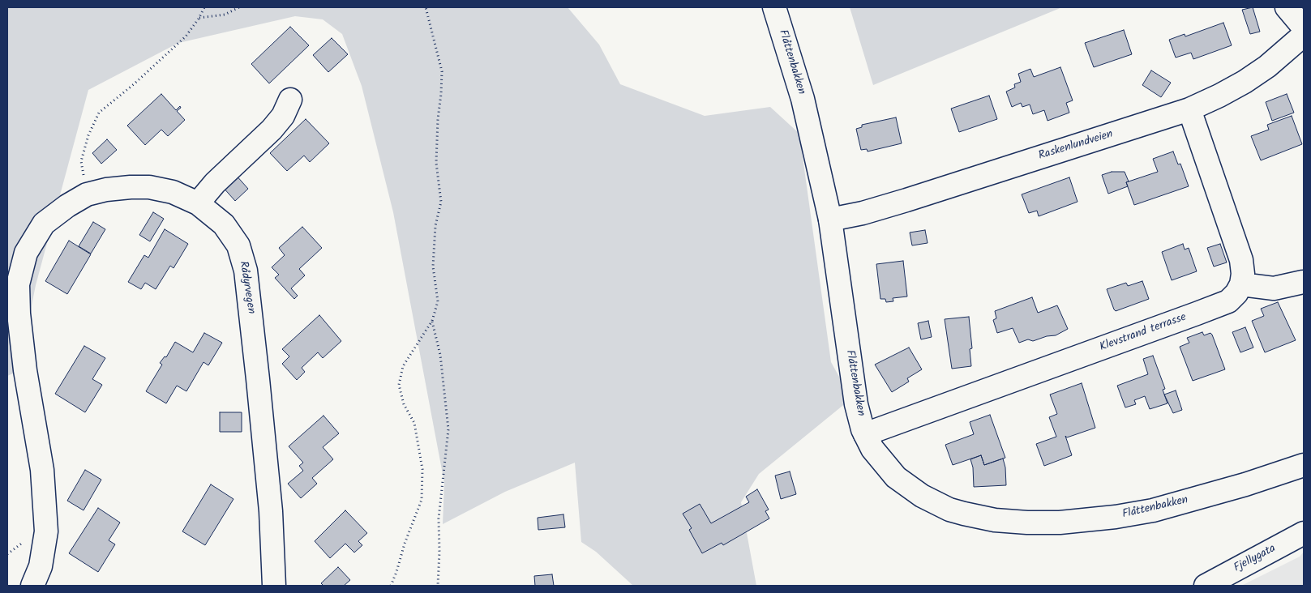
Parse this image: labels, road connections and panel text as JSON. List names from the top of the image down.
{
  "streets": {
    "street": [
      "Flåttenbakken",
      "Raskenlundveien",
      "Rådyrvegen",
      "Klevstrand terrasse",
      "Fjellygata"
    ]
  },
  "crossings": [
    ["Flåttenbakken", "Raskenlundveien"],
    ["Flåttenbakken", "Klevstrand terrasse"]
  ]
}
